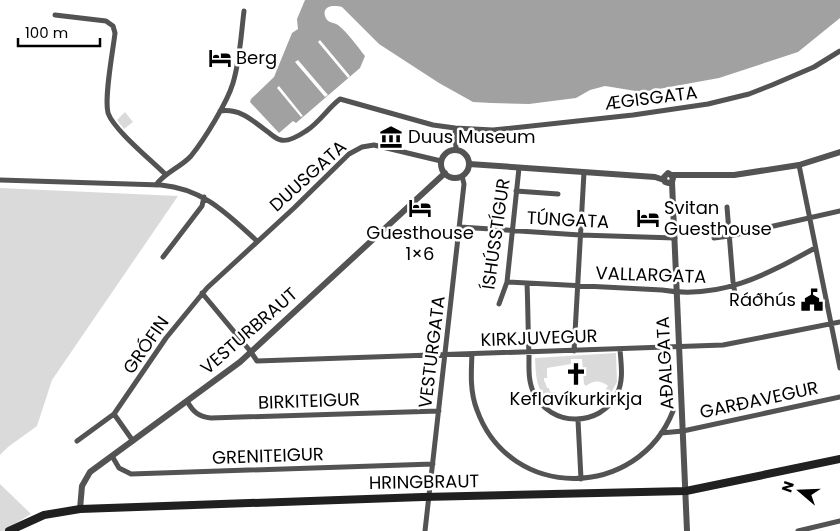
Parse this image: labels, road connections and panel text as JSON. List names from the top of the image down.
{
  "streets": {
    "main road": ["HRINGBRAUT"],
    "street": [
      "ÆGISGATA",
      "DUUSGATA",
      "TÚNGATA",
      "ÍSHÚSSTÍGUR",
      "VALLARGATA",
      "VESTURBRAUT",
      "KIRKJUVEGUR",
      "GRÓFIN",
      "VESTURGATA",
      "AÐALGATA",
      "GARÐAVEGUR",
      "BIRKITEIGUR",
      "GRENITEIGUR"
    ]
  },
  "crossings": [
    ["DUUSGATA", "VESTURBRAUT"],
    ["DUUSGATA", "GRÓFIN"],
    ["DUUSGATA", "VESTURGATA"],
    ["TÚNGATA", "ÍSHÚSSTÍGUR"],
    ["TÚNGATA", "VESTURGATA"],
    ["TÚNGATA", "AÐALGATA"],
    ["ÍSHÚSSTÍGUR", "VALLARGATA"],
    ["VALLARGATA", "AÐALGATA"],
    ["VESTURBRAUT", "KIRKJUVEGUR"],
    ["VESTURBRAUT", "VESTURGATA"],
    ["VESTURBRAUT", "BIRKITEIGUR"],
    ["VESTURBRAUT", "GRENITEIGUR"],
    ["VESTURBRAUT", "HRINGBRAUT"],
    ["KIRKJUVEGUR", "VESTURGATA"],
    ["KIRKJUVEGUR", "AÐALGATA"],
    ["VESTURGATA", "BIRKITEIGUR"],
    ["VESTURGATA", "GRENITEIGUR"],
    ["VESTURGATA", "HRINGBRAUT"],
    ["AÐALGATA", "GARÐAVEGUR"],
    ["AÐALGATA", "HRINGBRAUT"]
  ],
  "places": {
    "hotel": ["Berg", "Guesthouse 1×6", "Svitan Guesthouse"],
    "museum": ["Duus Museum"],
    "public building": ["Ráðhús"],
    "church": ["Keflavíkurkirkja"]
  },
  "scale_bar": "100 m",
  "north": "left"
}
